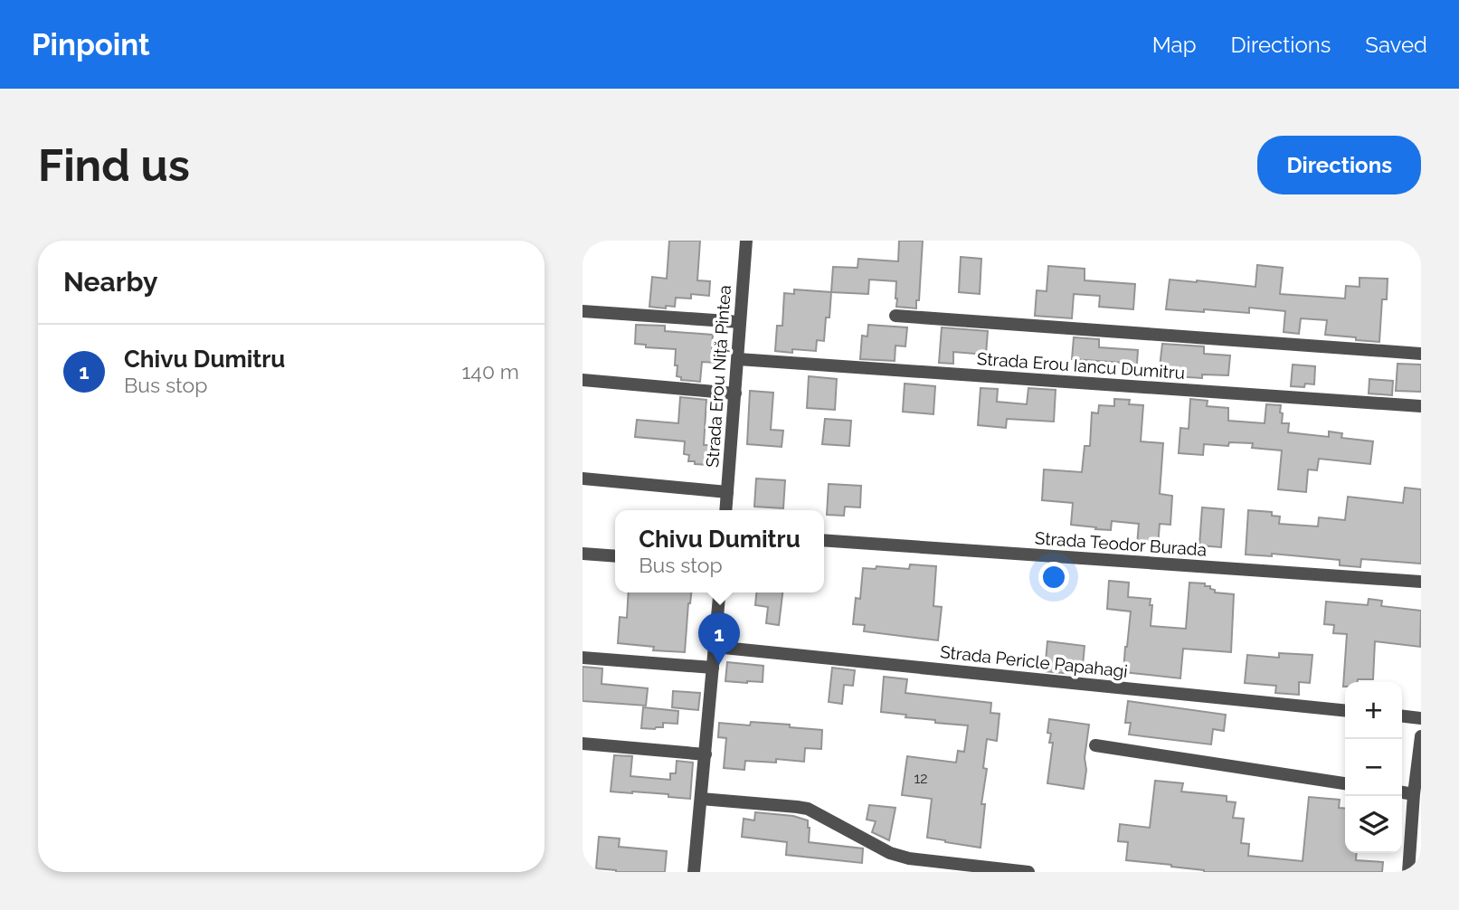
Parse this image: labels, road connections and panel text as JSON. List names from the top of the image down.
{
  "streets": {
    "street": [
      "Strada Erou Iancu Dumitru",
      "Strada Erou Niță Pintea",
      "Strada Teodor Burada",
      "Strada Pericle Papahagi"
    ]
  },
  "crossings": [
    ["Strada Erou Iancu Dumitru", "Strada Erou Niță Pintea"]
  ],
  "house_numbers": ["12"],
  "page": {
    "header": "Pinpoint",
    "nav": ["Map", "Directions", "Saved"],
    "buttons": "Directions",
    "title": "Find us",
    "heading": "Nearby",
    "list": [
      {
        "mark": "1",
        "name": "Chivu Dumitru",
        "note": "Bus stop",
        "value": "140 m"
      }
    ],
    "popup": ["Chivu Dumitru", "Bus stop"],
    "pins": "1",
    "map_buttons": ["+", "−"]
  }
}
